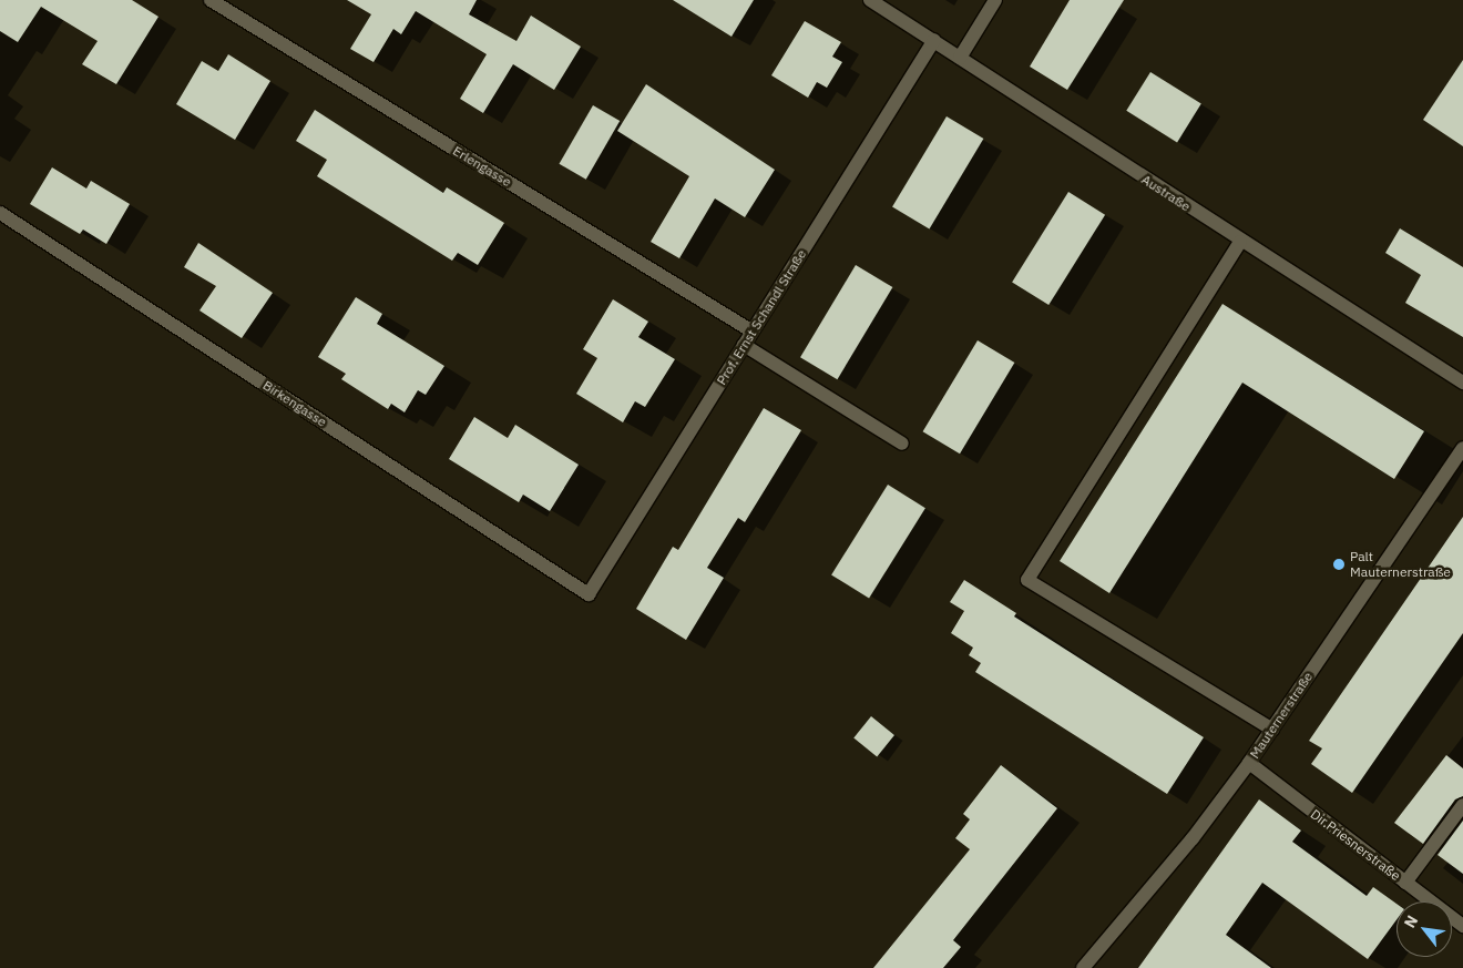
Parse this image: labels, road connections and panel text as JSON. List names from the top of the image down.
{
  "streets": {
    "street": [
      "Erlengasse",
      "Austraße",
      "Prof. Ernst Schandl Straße",
      "Birkengasse",
      "Mauternerstraße",
      "Dir.Priesnerstraße"
    ]
  },
  "crossings": [
    ["Erlengasse", "Prof. Ernst Schandl Straße"],
    ["Austraße", "Prof. Ernst Schandl Straße"],
    ["Prof. Ernst Schandl Straße", "Birkengasse"],
    ["Mauternerstraße", "Dir.Priesnerstraße"]
  ],
  "places": ["Palt Mauternerstraße"],
  "north": "top left"
}
